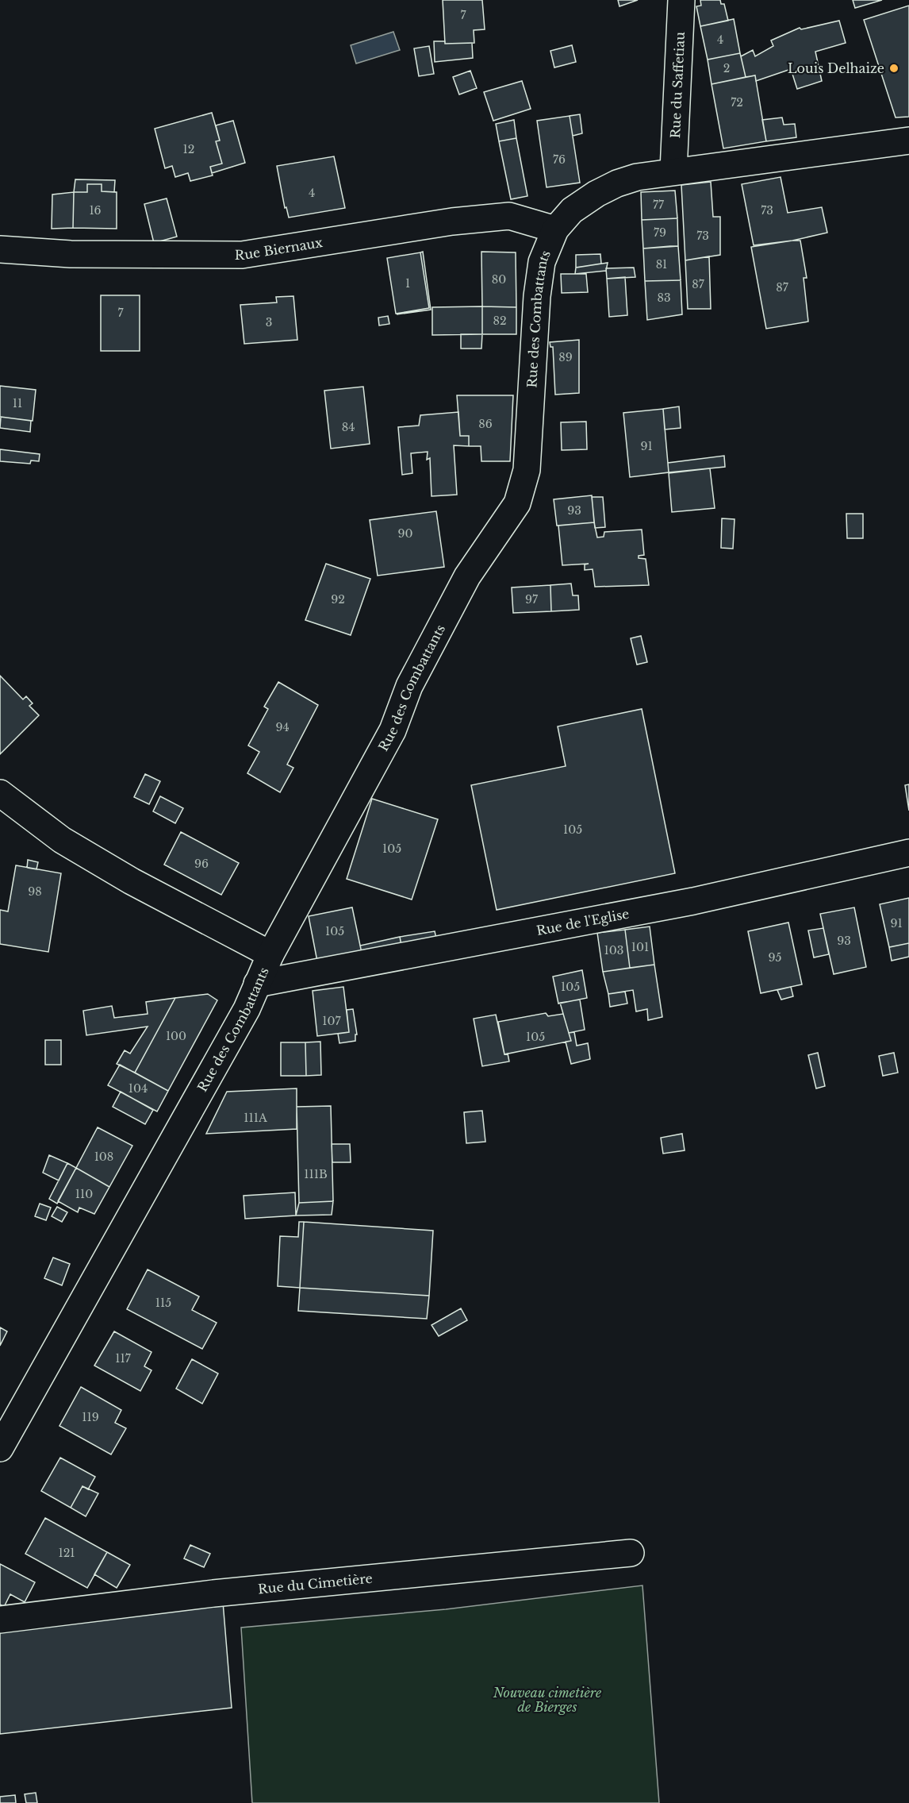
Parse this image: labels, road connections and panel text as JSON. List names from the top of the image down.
{
  "streets": {
    "street": [
      "Rue du Saffetiau",
      "Rue Biernaux",
      "Rue des Combattants",
      "Rue de l'Eglise",
      "Rue du Cimetière"
    ]
  },
  "crossings": [
    ["Rue du Saffetiau", "Rue des Combattants"],
    ["Rue Biernaux", "Rue des Combattants"],
    ["Rue des Combattants", "Rue de l'Eglise"]
  ],
  "parks": ["Nouveau cimetière de Bierges"],
  "places": ["Louis Delhaize"],
  "house_numbers": [
    "7",
    "4",
    "2",
    "72",
    "12",
    "76",
    "4",
    "77",
    "16",
    "73",
    "79",
    "73",
    "81",
    "80",
    "1",
    "87",
    "87",
    "83",
    "7",
    "82",
    "3",
    "89",
    "11",
    "86",
    "84",
    "91",
    "93",
    "90",
    "92",
    "97",
    "94",
    "105",
    "105",
    "96",
    "98",
    "91",
    "105",
    "93",
    "101",
    "103",
    "95",
    "105",
    "107",
    "100",
    "105",
    "104",
    "111A",
    "108",
    "111B",
    "110",
    "115",
    "117",
    "119",
    "121"
  ]
}
